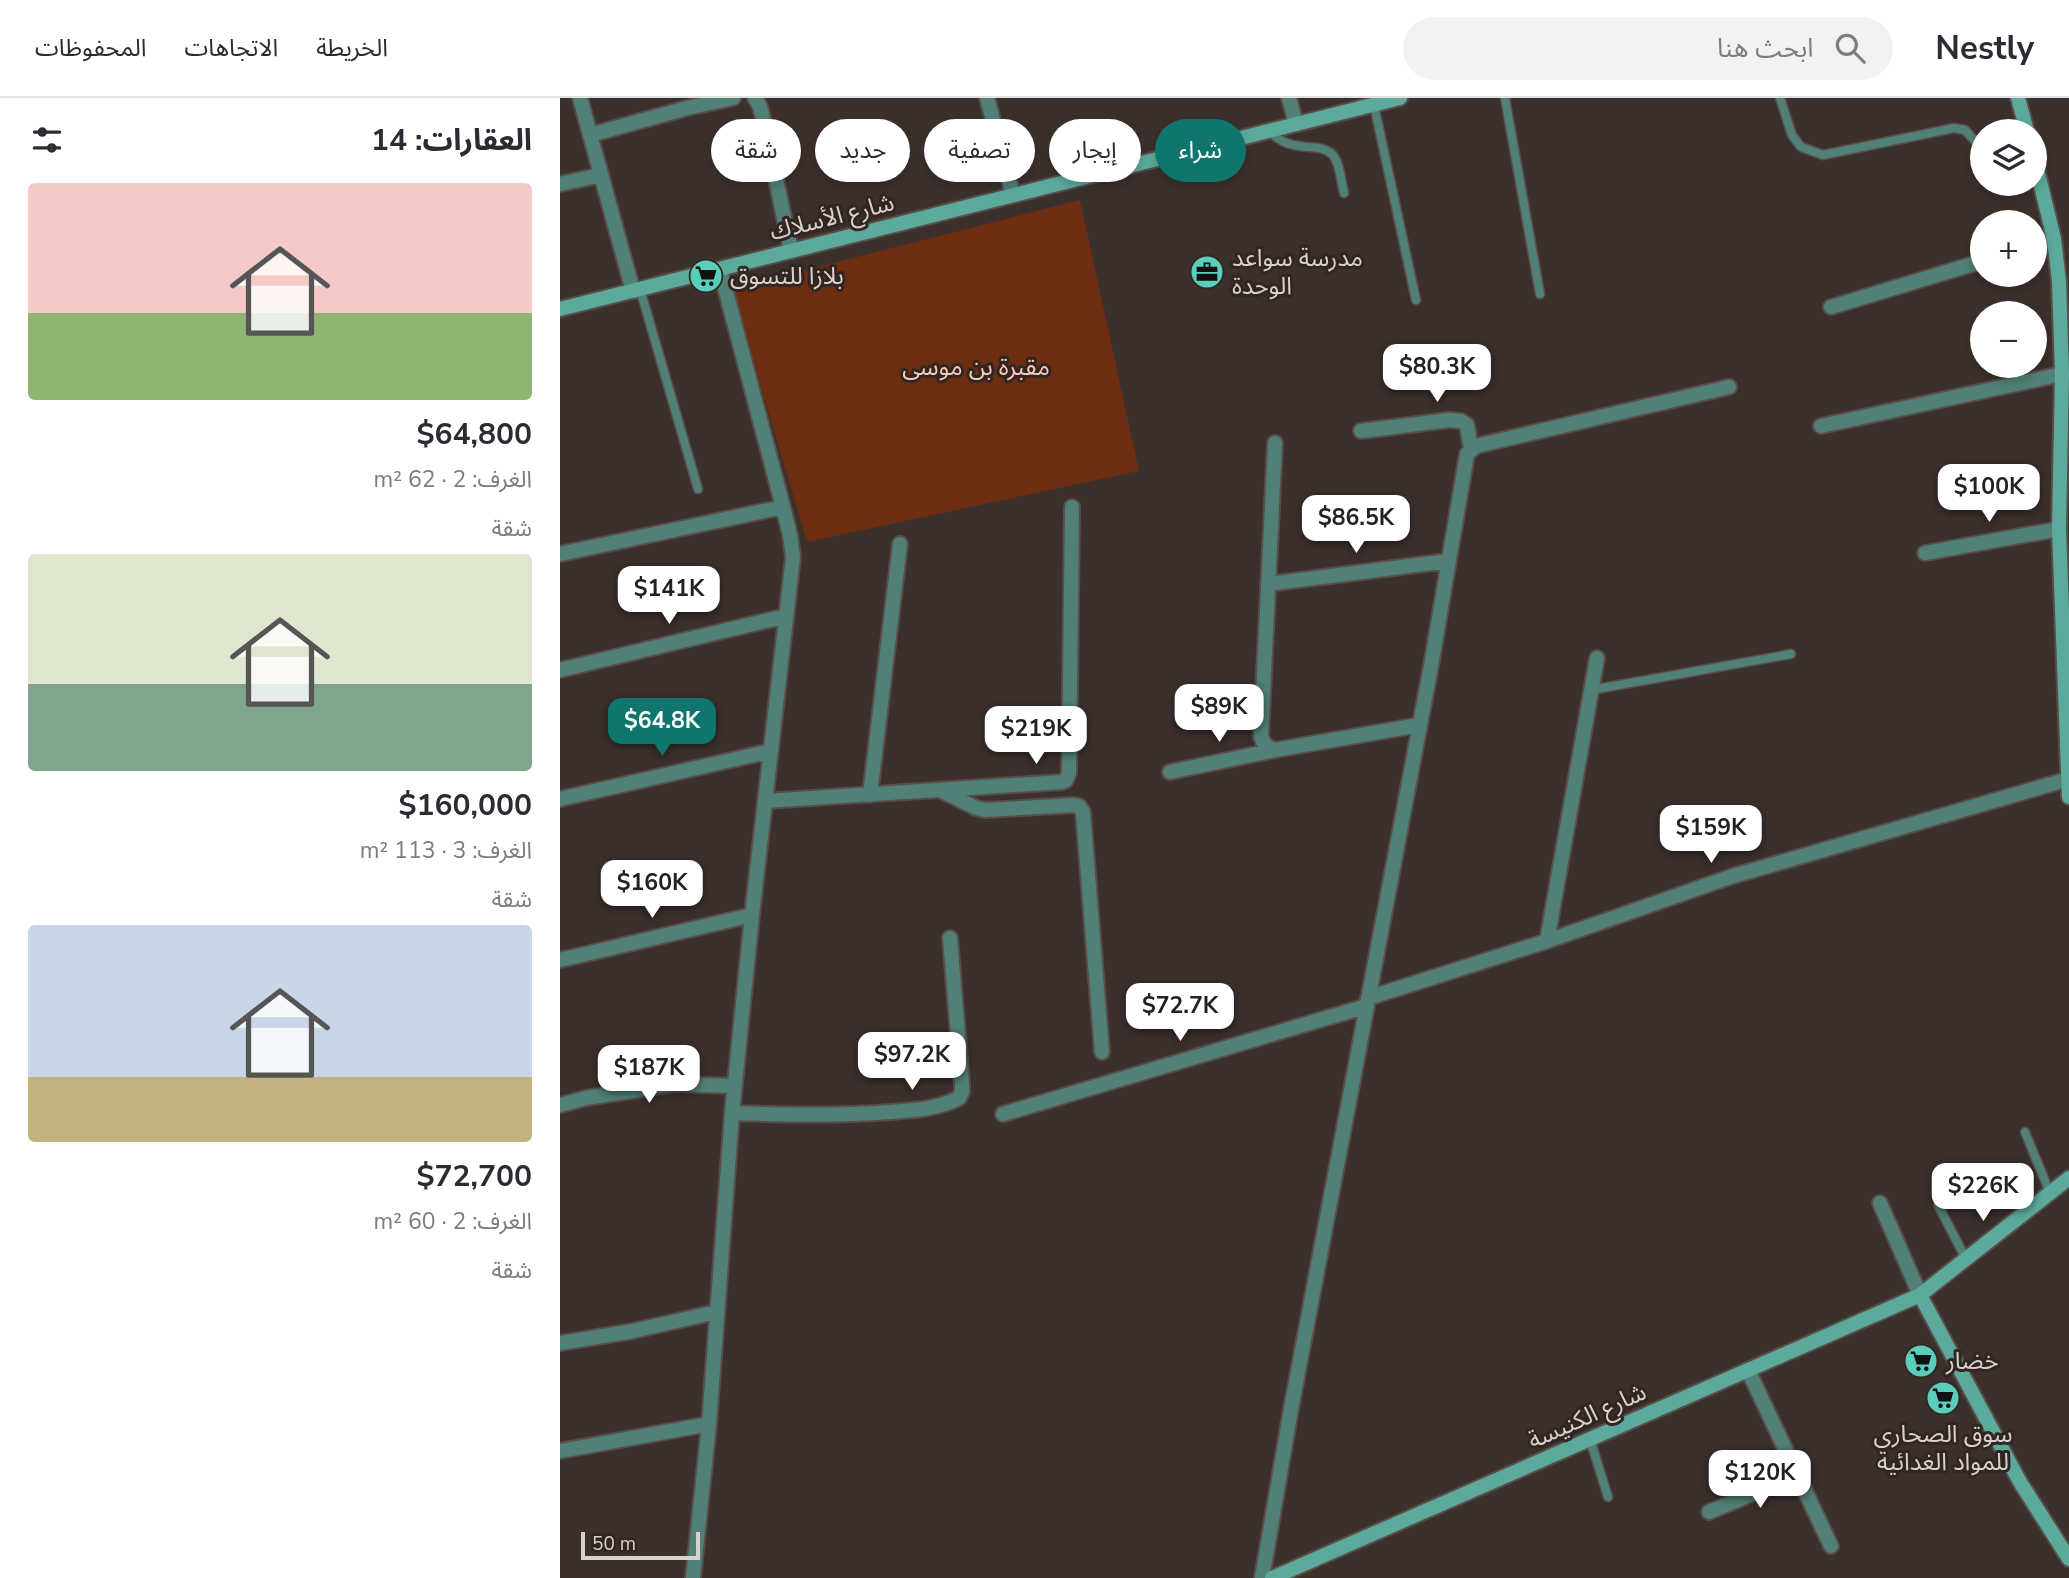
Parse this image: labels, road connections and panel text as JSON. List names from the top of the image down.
{
  "streets": {
    "street": ["شارع الأسلاك", "شارع الكنيسة"]
  },
  "parks": ["مقبرة بن موسى"],
  "places": {
    "office": ["مدرسة سواعد الوحدة"],
    "supermarket": ["بلازا للتسوق", "خضار", "سوق الصحاري للمواد الغدائية"]
  },
  "scale_bar": "50 m",
  "page": {
    "header": "Nestly",
    "search": "ابحث هنا",
    "nav": ["الخريطة", "الاتجاهات", "المحفوظات"],
    "heading": "العقارات: 14",
    "map_buttons": ["+", "−"],
    "chip": [
      "شراء",
      "إيجار",
      "تصفية",
      "جديد",
      "شقة"
    ],
    "list": [
      {
        "name": "$64,800",
        "note": "الغرف: 2 · 62 m² · شقة"
      },
      {
        "name": "$160,000",
        "note": "الغرف: 3 · 113 m² · شقة"
      },
      {
        "name": "$72,700",
        "note": "الغرف: 2 · 60 m² · شقة"
      }
    ],
    "price": [
      "$80.3K",
      "$100K",
      "$86.5K",
      "$141K",
      "$89K",
      "$64.8K",
      "$219K",
      "$159K",
      "$160K",
      "$72.7K",
      "$97.2K",
      "$187K",
      "$226K",
      "$120K"
    ],
    "scale": "50 m"
  }
}
